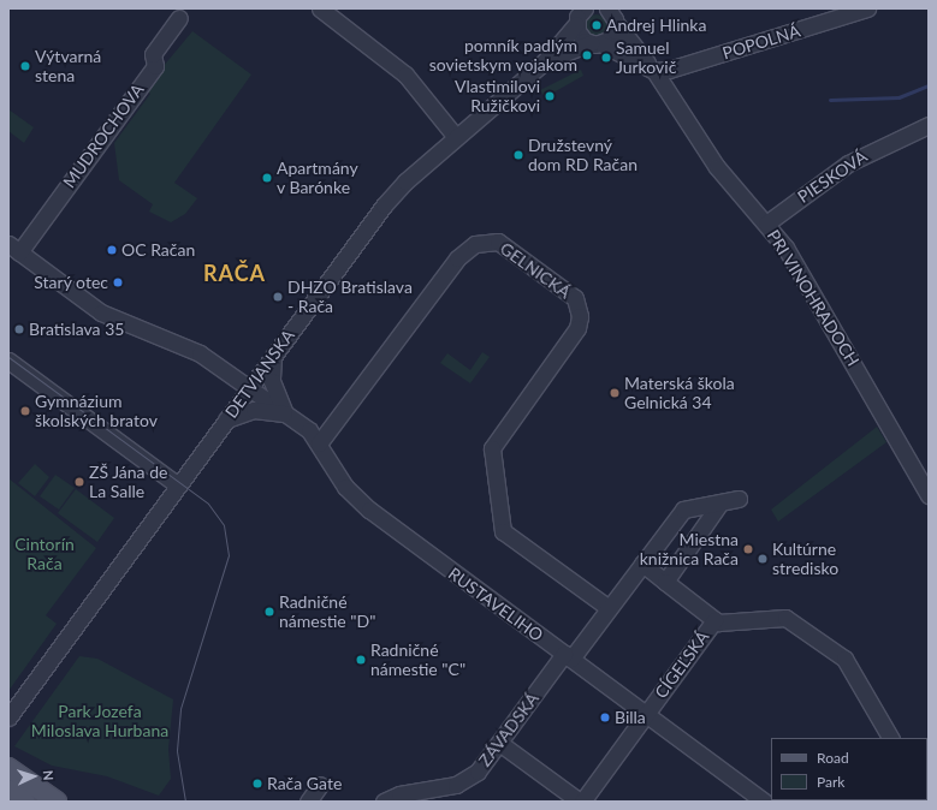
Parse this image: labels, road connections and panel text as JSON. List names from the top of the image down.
{
  "streets": {
    "street": [
      "POPOLNÁ",
      "MUDROCHOVA",
      "PIESKOVÁ",
      "GELNICKÁ",
      "PRI VINOHRADOCH",
      "DETVIANSKA",
      "RUSTAVELIHO",
      "CÍGEĽSKÁ",
      "ZÁVADSKÁ"
    ]
  },
  "crossings": [
    ["POPOLNÁ", "PRI VINOHRADOCH"],
    ["MUDROCHOVA", "RUSTAVELIHO"],
    ["PIESKOVÁ", "PRI VINOHRADOCH"],
    ["GELNICKÁ", "RUSTAVELIHO"],
    ["GELNICKÁ", "ZÁVADSKÁ"],
    ["DETVIANSKA", "RUSTAVELIHO"],
    ["RUSTAVELIHO", "CÍGEĽSKÁ"],
    ["RUSTAVELIHO", "ZÁVADSKÁ"]
  ],
  "districts": ["RAČA"],
  "parks": ["Cintorín Rača", "Park Jozefa Miloslava Hurbana"],
  "places": [
    "Andrej Hlinka",
    "pomník padlým sovietskym vojakom",
    "Samuel Jurkovič",
    "Výtvarná stena",
    "Vlastimilovi Ružičkovi",
    "Družstevný dom RD Račan",
    "Apartmány v Barónke",
    "OC Račan",
    "Starý otec",
    "DHZO Bratislava - Rača",
    "Bratislava 35",
    "Materská škola Gelnická 34",
    "Gymnázium školských bratov",
    "ZŠ Jána de La Salle",
    "Miestna knižnica Rača",
    "Kultúrne stredisko",
    "Radničné námestie \"D\"",
    "Radničné námestie \"C\"",
    "Billa",
    "Rača Gate"
  ],
  "legend": ["Road", "Park"],
  "north": "right"
}
